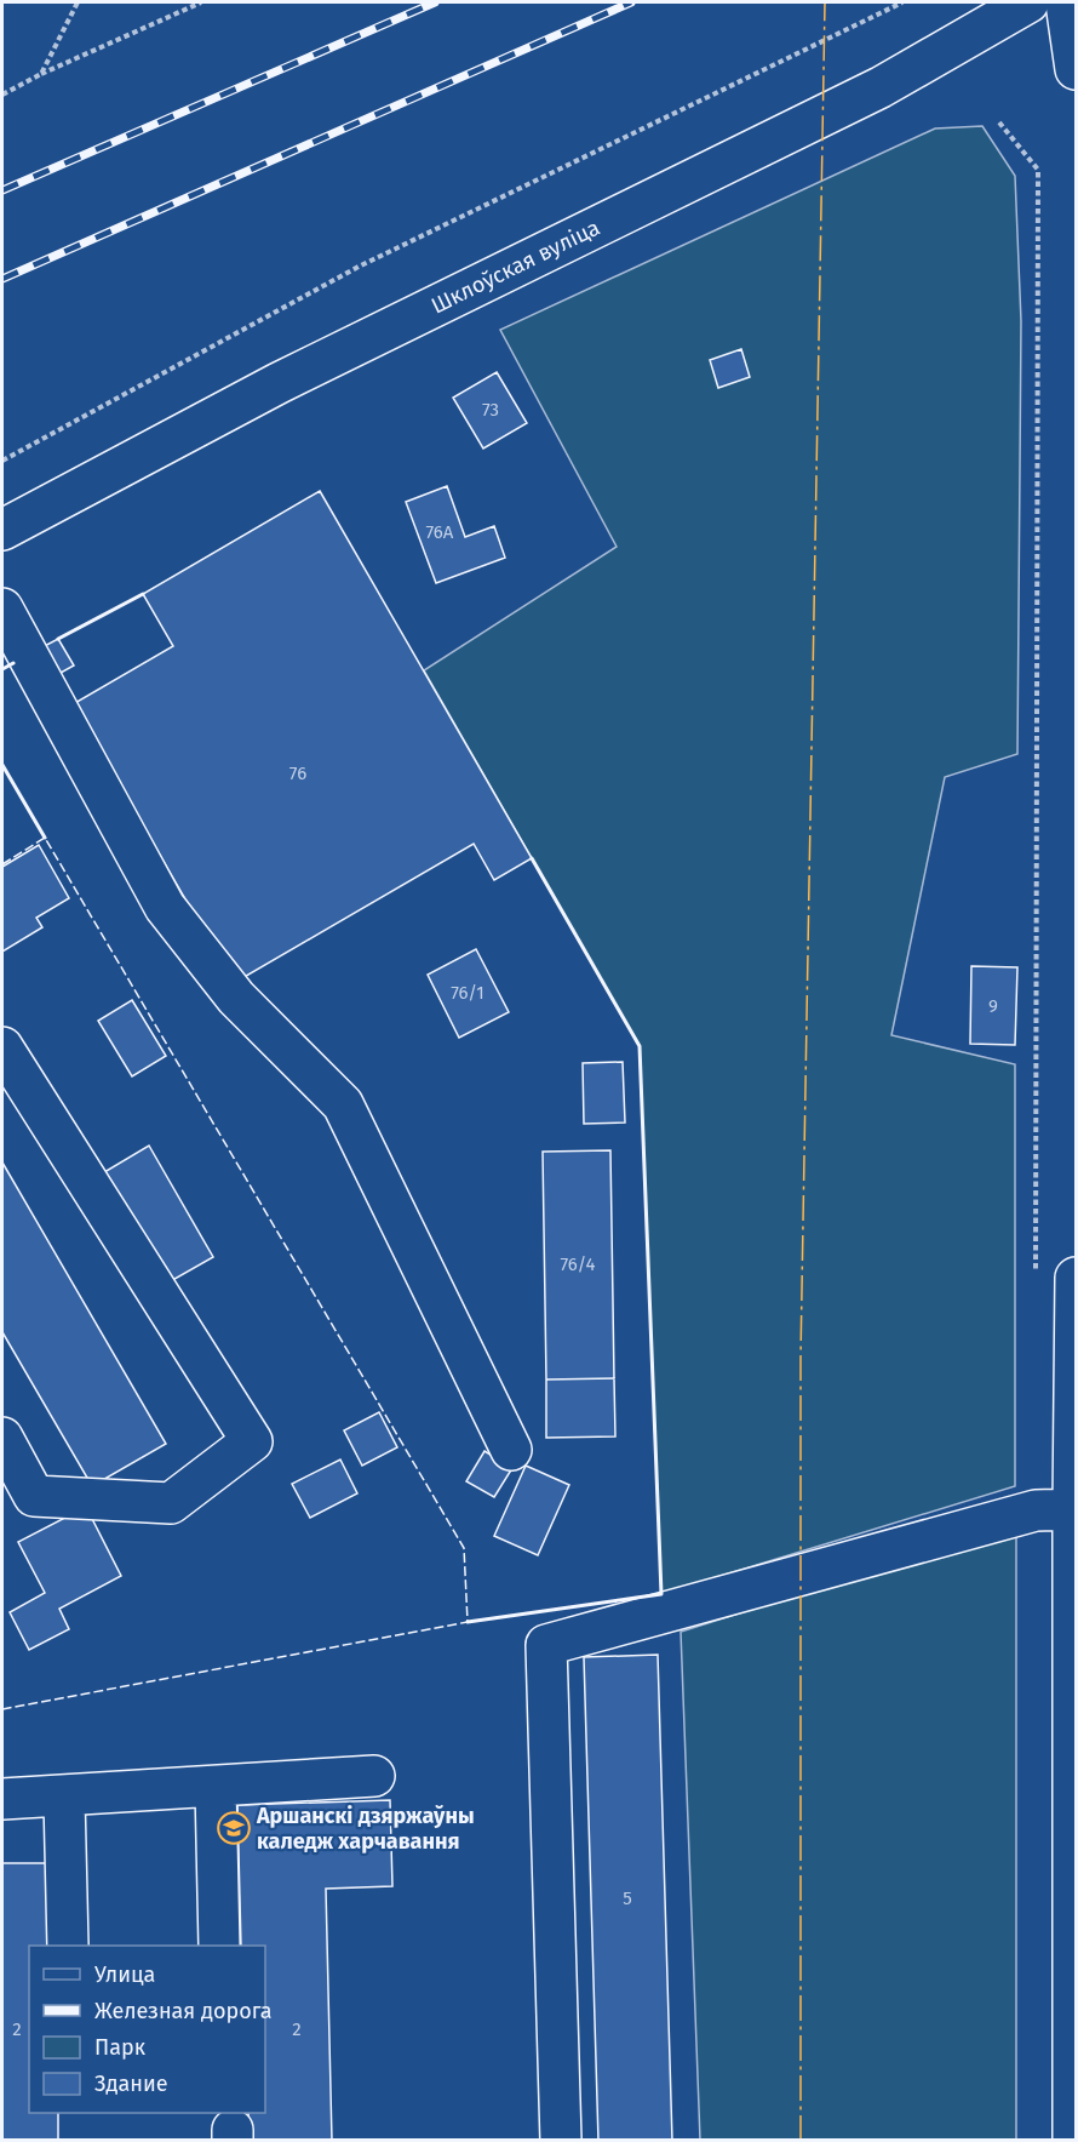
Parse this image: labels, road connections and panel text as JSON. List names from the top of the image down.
{
  "streets": {
    "main road": ["Шклоўская вуліца"]
  },
  "places": {
    "school or university": ["Аршанскі дзяржаўны каледж харчавання"]
  },
  "house_numbers": [
    "73",
    "76А",
    "76",
    "76/1",
    "9",
    "76/4",
    "5",
    "2",
    "2"
  ],
  "legend": [
    "Улица",
    "Железная дорога",
    "Парк",
    "Здание"
  ]
}
